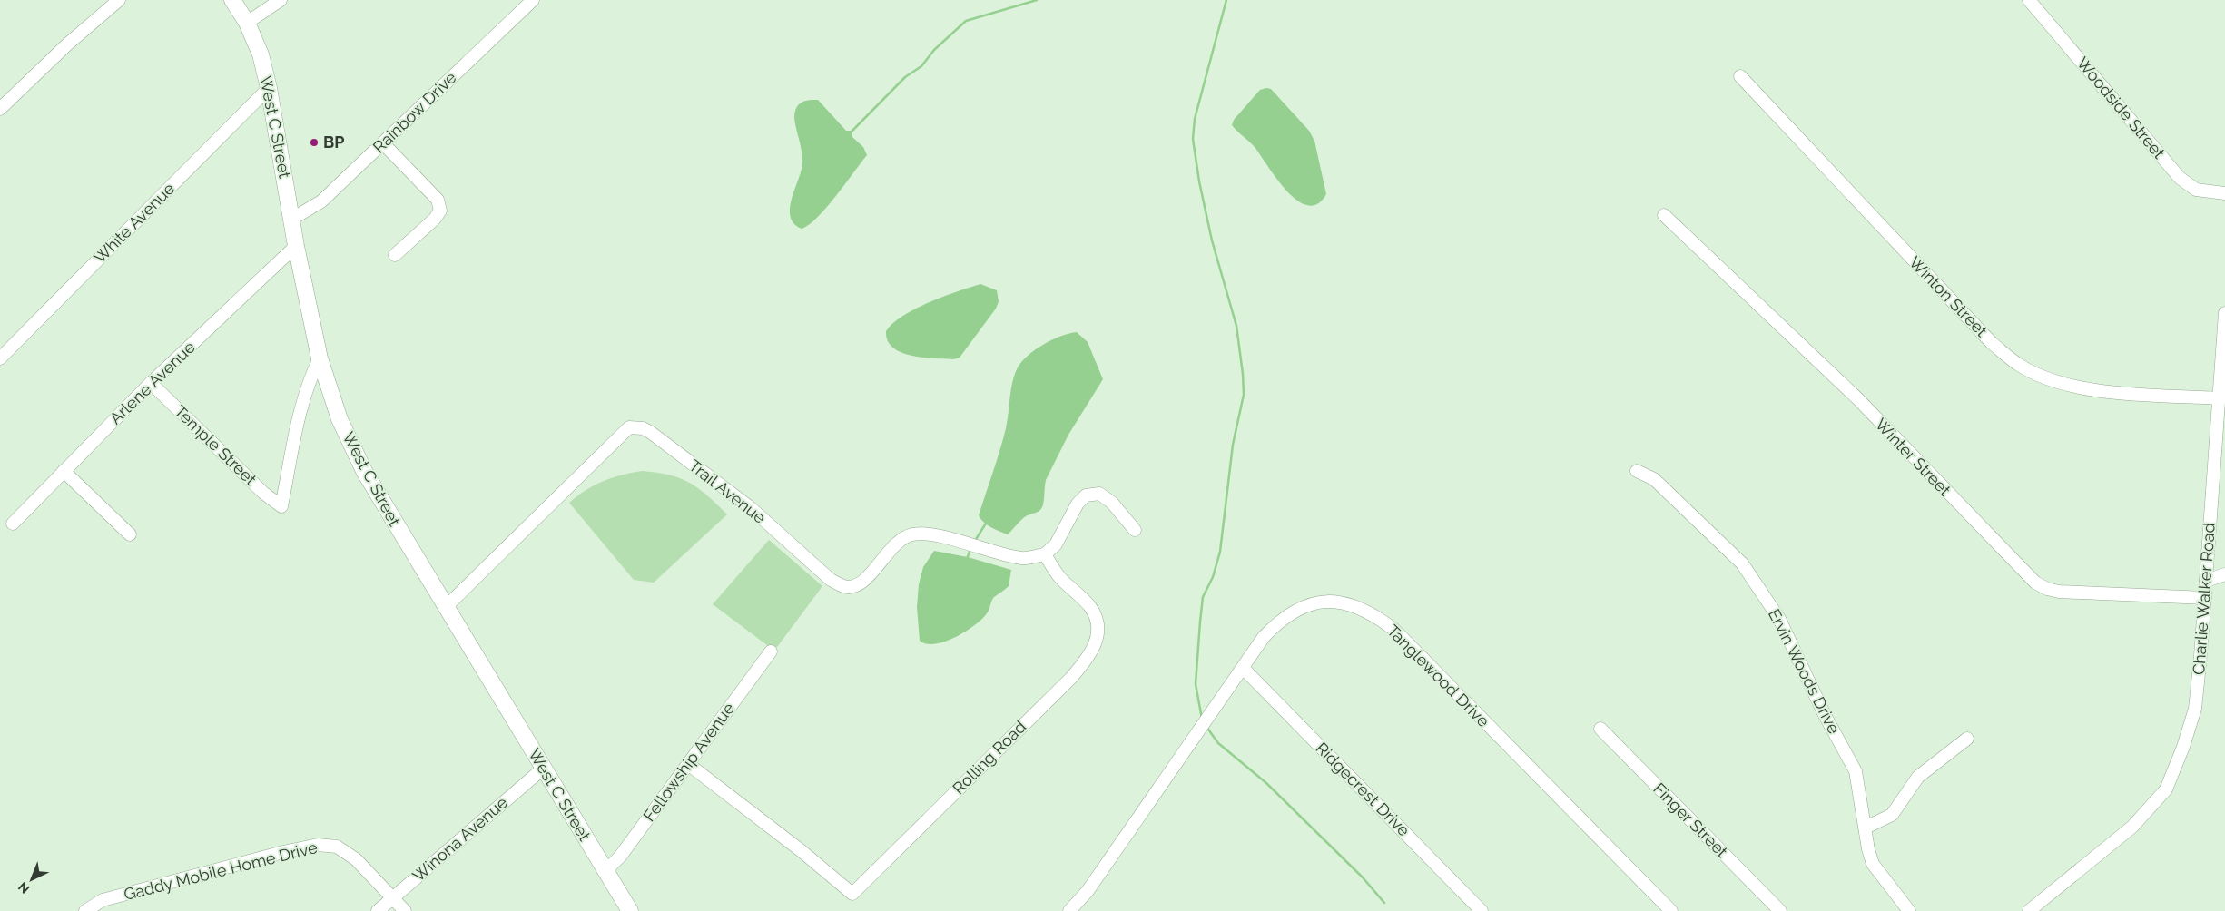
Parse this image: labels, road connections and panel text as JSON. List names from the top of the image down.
{
  "streets": {
    "main road": ["West C Street"],
    "street": [
      "Woodside Street",
      "Rainbow Drive",
      "White Avenue",
      "Winton Street",
      "Arlene Avenue",
      "Temple Street",
      "Winter Street",
      "Trail Avenue",
      "Charlie Walker Road",
      "Ervin Woods Drive",
      "Tanglewood Drive",
      "Rolling Road",
      "Fellowship Avenue",
      "Ridgecrest Drive",
      "Finger Street",
      "Winona Avenue",
      "Gaddy Mobile Home Drive"
    ]
  },
  "crossings": [
    ["Rainbow Drive", "West C Street"],
    ["West C Street", "White Avenue"],
    ["West C Street", "Arlene Avenue"],
    ["West C Street", "Temple Street"],
    ["West C Street", "Trail Avenue"],
    ["West C Street", "Fellowship Avenue"],
    ["West C Street", "Winona Avenue"],
    ["Winton Street", "Charlie Walker Road"],
    ["Arlene Avenue", "Temple Street"],
    ["Winter Street", "Charlie Walker Road"],
    ["Trail Avenue", "Rolling Road"],
    ["Tanglewood Drive", "Ridgecrest Drive"],
    ["Rolling Road", "Fellowship Avenue"],
    ["Winona Avenue", "Gaddy Mobile Home Drive"]
  ],
  "places": ["BP"],
  "north": "bottom left"
}
